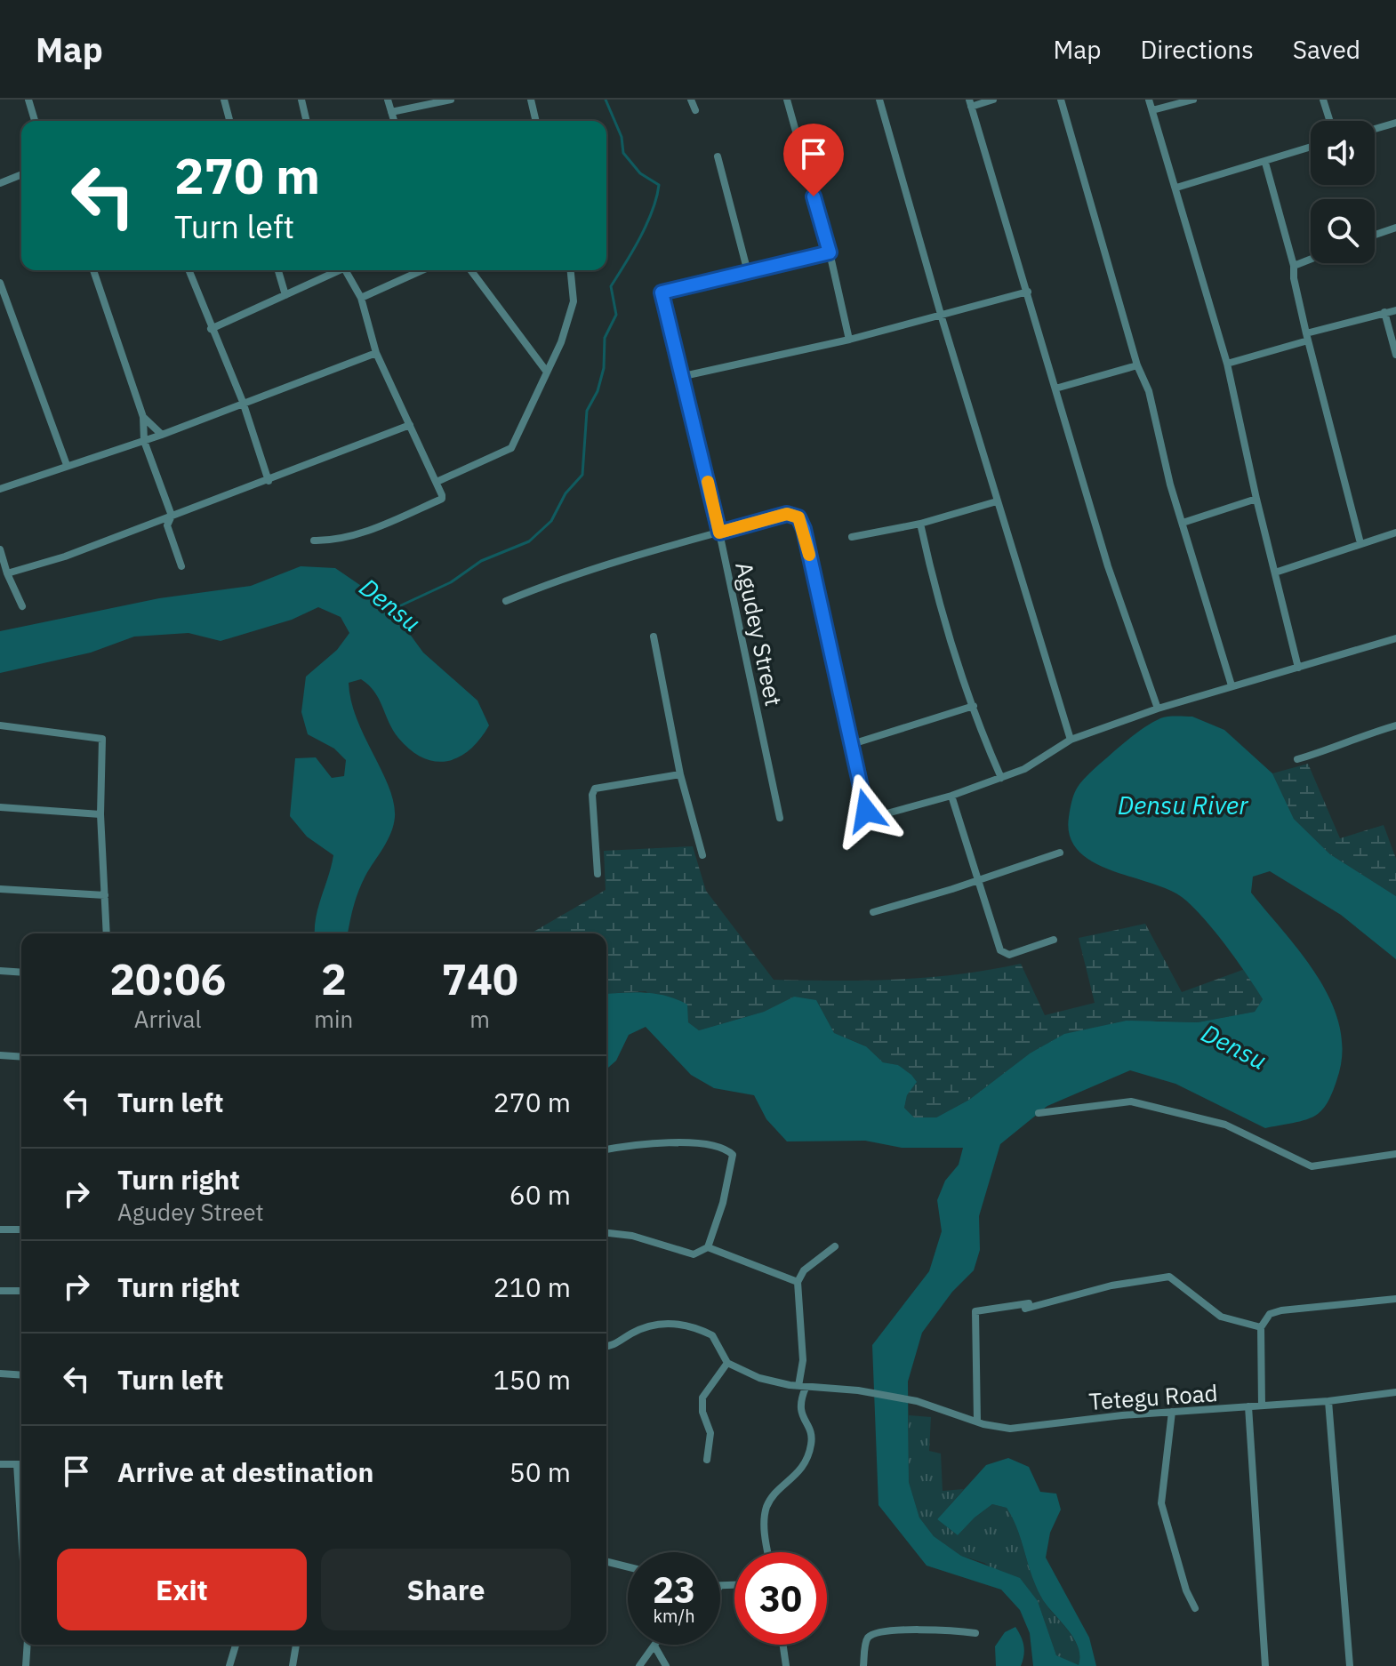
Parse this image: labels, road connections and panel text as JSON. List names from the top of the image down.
{
  "streets": {
    "street": ["Agudey Street", "Tetegu Road"]
  },
  "water": ["Densu", "Densu River"],
  "page": {
    "header": "Map",
    "nav": ["Map", "Directions", "Saved"],
    "turn": ["270 m", "Turn left"],
    "eta": [
      "20:06",
      "Arrival",
      "2",
      "min",
      "740",
      "m"
    ],
    "list": [
      {
        "name": "Turn left",
        "value": "270 m"
      },
      {
        "name": "Turn right",
        "note": "Agudey Street",
        "value": "60 m"
      },
      {
        "name": "Turn right",
        "value": "210 m"
      },
      {
        "name": "Turn left",
        "value": "150 m"
      },
      {
        "name": "Arrive at destination",
        "value": "50 m"
      }
    ],
    "buttons": ["Exit", "Share"],
    "speed": "23 km/h",
    "limit": "30"
  }
}
